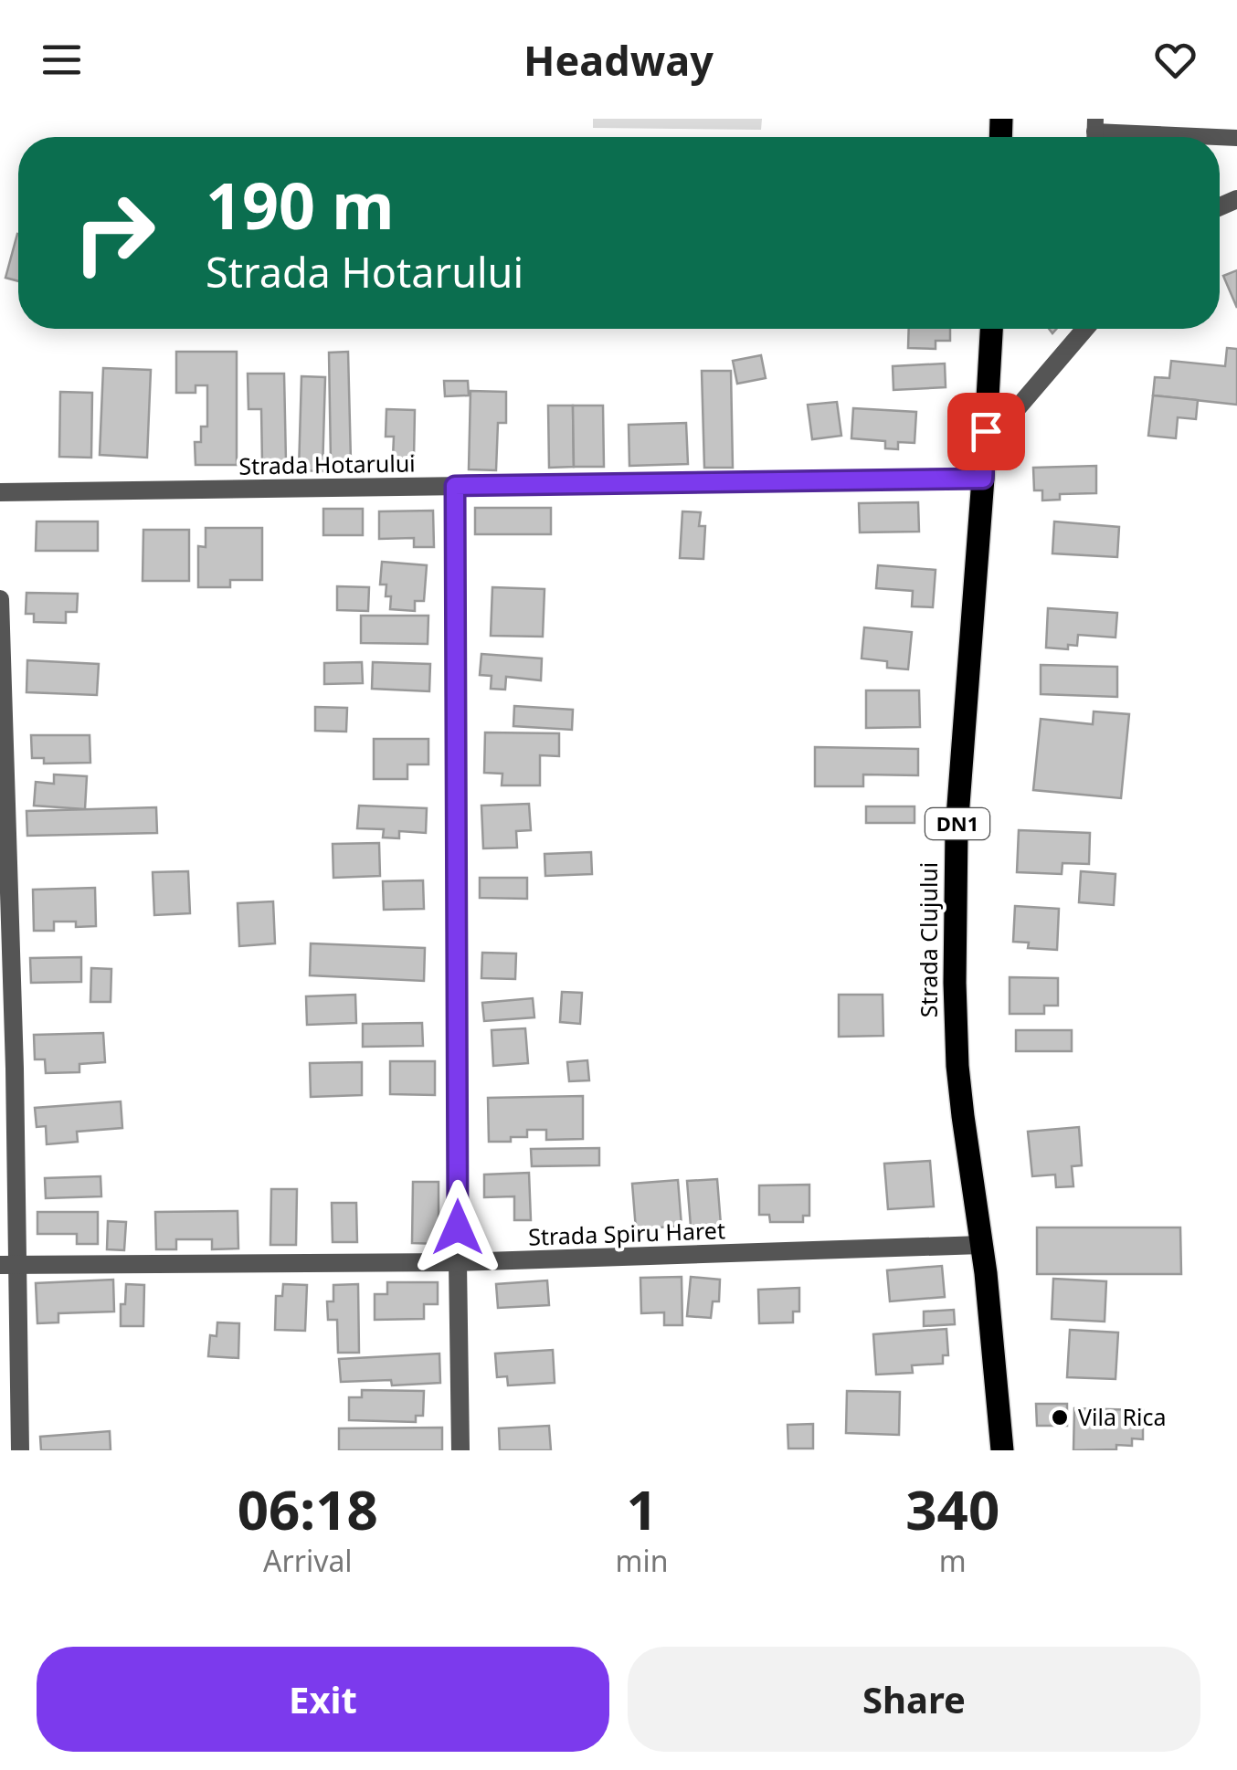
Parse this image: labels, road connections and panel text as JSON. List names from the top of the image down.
{
  "streets": {
    "main road": ["DN1", "Strada Clujului"],
    "street": ["Strada Hotarului", "Strada Spiru Haret"]
  },
  "crossings": [
    ["Strada Hotarului", "Strada Clujului"],
    ["Strada Clujului", "Strada Spiru Haret"]
  ],
  "places": ["Vila Rica"],
  "page": {
    "header": "Headway",
    "turn": ["190 m", "Strada Hotarului"],
    "eta": [
      "06:18",
      "Arrival",
      "1",
      "min",
      "340",
      "m"
    ],
    "buttons": ["Exit", "Share"]
  }
}
